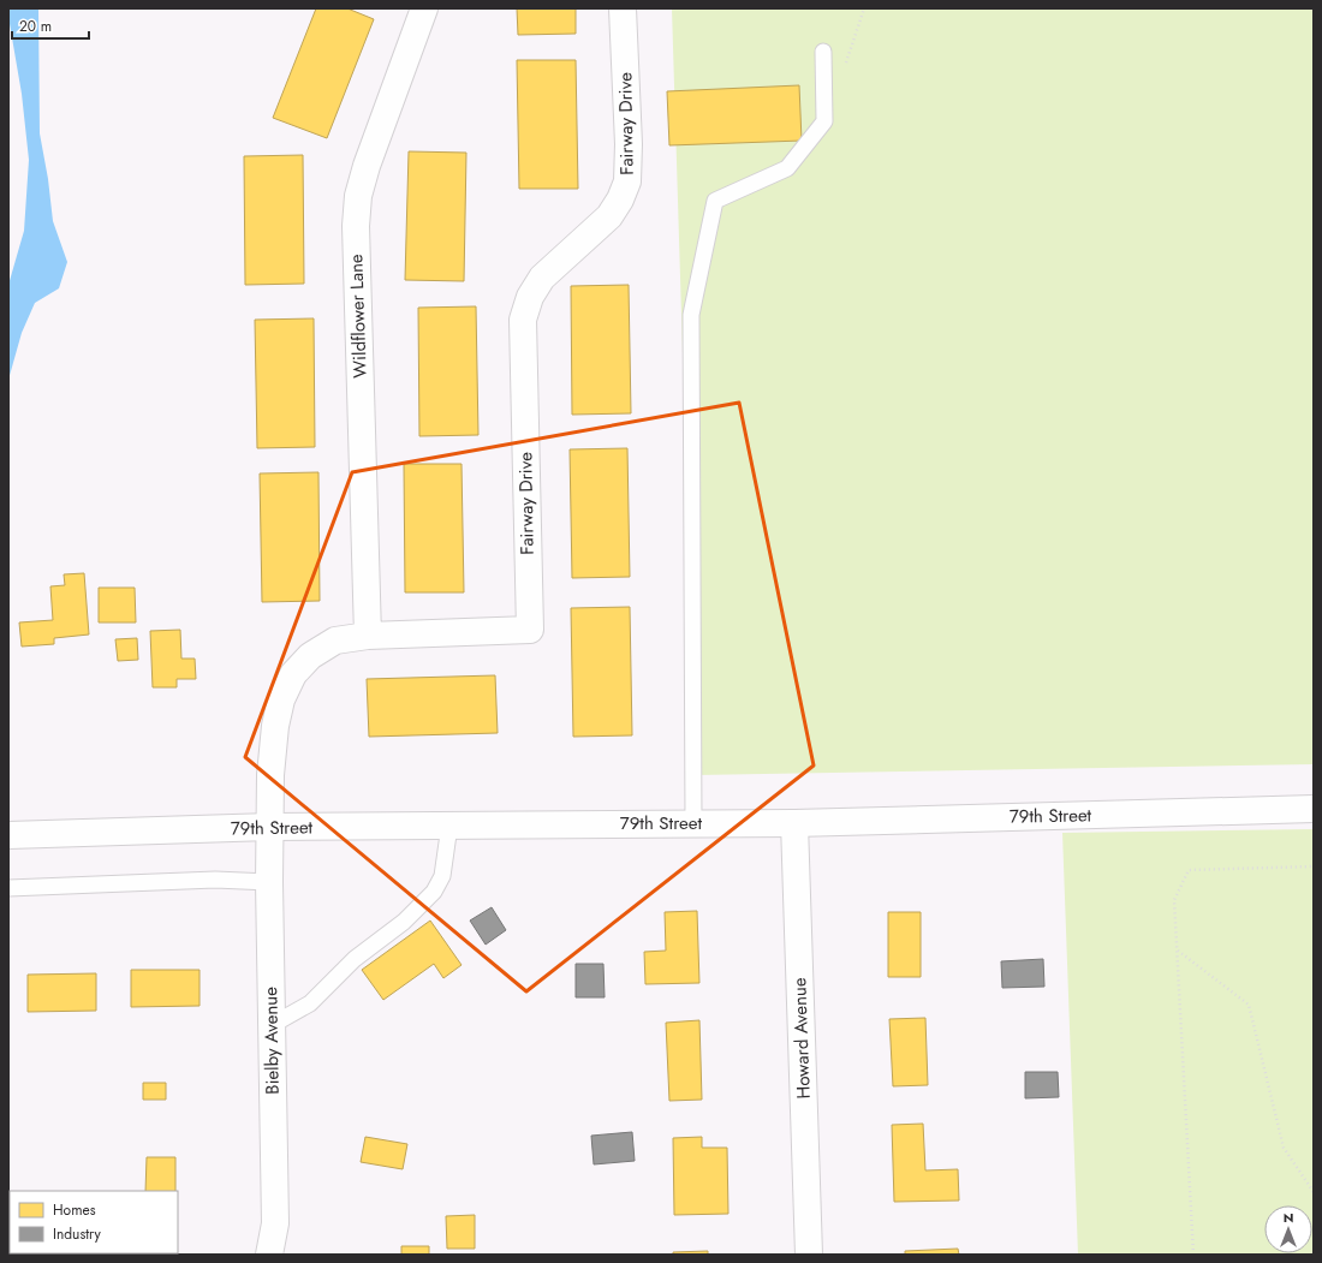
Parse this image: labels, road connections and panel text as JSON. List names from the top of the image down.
{
  "streets": {
    "street": [
      "Fairway Drive",
      "Wildflower Lane",
      "79th Street",
      "Howard Avenue",
      "Bielby Avenue"
    ]
  },
  "crossings": [
    ["Fairway Drive", "Wildflower Lane"],
    ["Fairway Drive", "79th Street"],
    ["Fairway Drive", "Bielby Avenue"],
    ["79th Street", "Howard Avenue"],
    ["79th Street", "Bielby Avenue"]
  ],
  "legend": ["Homes", "Industry"],
  "scale_bar": "20 m",
  "north": "top"
}
